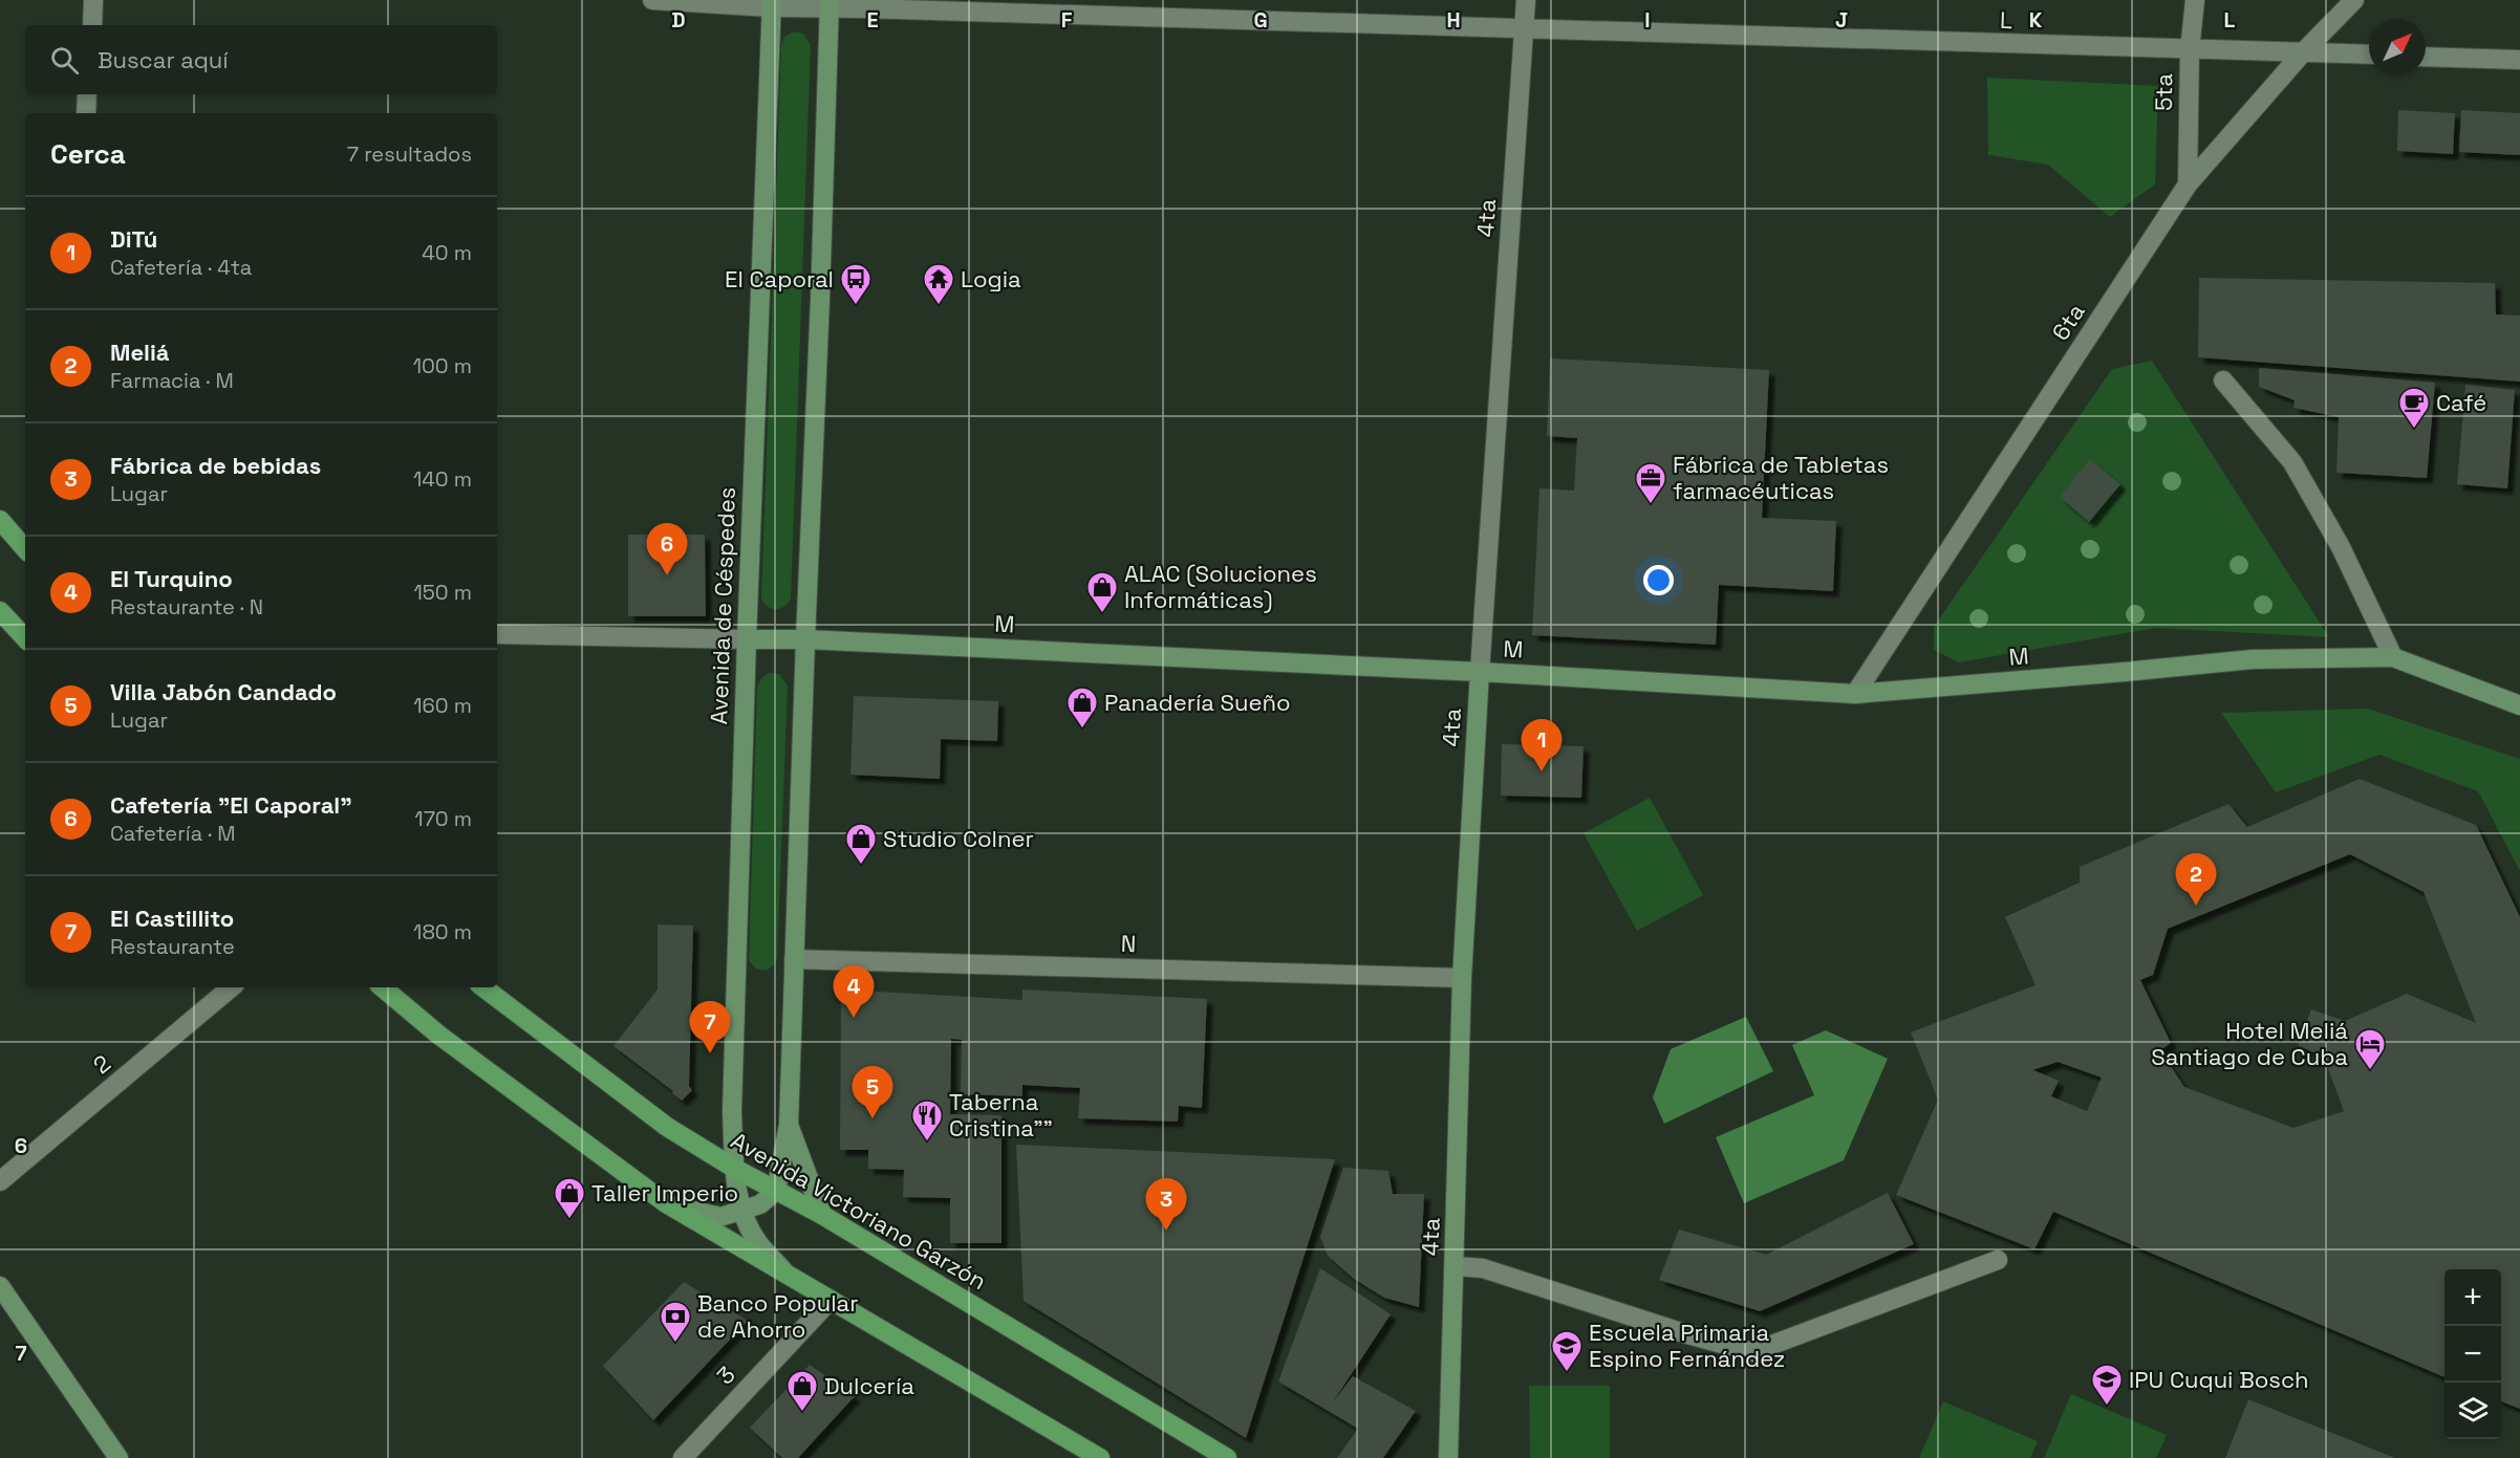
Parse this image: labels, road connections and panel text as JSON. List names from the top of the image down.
{
  "streets": {
    "main road": ["Avenida Victoriano Garzón"],
    "street": [
      "L",
      "5ta",
      "4ta",
      "6ta",
      "Avenida de Céspedes",
      "M",
      "N",
      "2",
      "3"
    ]
  },
  "crossings": [
    ["L", "5ta"],
    ["L", "4ta"],
    ["L", "6ta"],
    ["L", "Avenida de Céspedes"],
    ["5ta", "6ta"],
    ["4ta", "M"],
    ["4ta", "N"],
    ["6ta", "M"],
    ["Avenida de Céspedes", "M"],
    ["Avenida de Céspedes", "Avenida Victoriano Garzón"]
  ],
  "places": {
    "bus stop": ["El Caporal"],
    "temple": ["Logia"],
    "cafe": ["Café"],
    "office": ["Fábrica de Tabletas farmacéuticas"],
    "shop": [
      "ALAC (Soluciones Informáticas)",
      "Panadería Sueño",
      "Studio Colner",
      "Taller Imperio",
      "Dulcería"
    ],
    "hotel": ["Hotel Meliá Santiago de Cuba"],
    "restaurant": ["Taberna Cristina\"\""],
    "bank": ["Banco Popular de Ahorro"],
    "school or university": ["Escuela Primaria Espino Fernández", "IPU Cuqui Bosch"]
  },
  "north": "top right",
  "page": {
    "search": "Buscar aquí",
    "heading": ["Cerca", "7 resultados"],
    "list": [
      {
        "mark": "1",
        "name": "DiTú",
        "note": "Cafetería · 4ta",
        "value": "40 m"
      },
      {
        "mark": "2",
        "name": "Meliá",
        "note": "Farmacia · M",
        "value": "100 m"
      },
      {
        "mark": "3",
        "name": "Fábrica de bebidas",
        "note": "Lugar",
        "value": "140 m"
      },
      {
        "mark": "4",
        "name": "El Turquino",
        "note": "Restaurante · N",
        "value": "150 m"
      },
      {
        "mark": "5",
        "name": "Villa Jabón Candado",
        "note": "Lugar",
        "value": "160 m"
      },
      {
        "mark": "6",
        "name": "Cafetería \"El Caporal\"",
        "note": "Cafetería · M",
        "value": "170 m"
      },
      {
        "mark": "7",
        "name": "El Castillito",
        "note": "Restaurante",
        "value": "180 m"
      }
    ],
    "pins": [
      "6",
      "1",
      "2",
      "4",
      "7",
      "5",
      "3"
    ],
    "map_buttons": ["+", "−"]
  },
  "grid": {
    "columns": [
      "D",
      "E",
      "F",
      "G",
      "H",
      "I",
      "J",
      "K",
      "L"
    ],
    "rows": ["6", "7"]
  }
}
